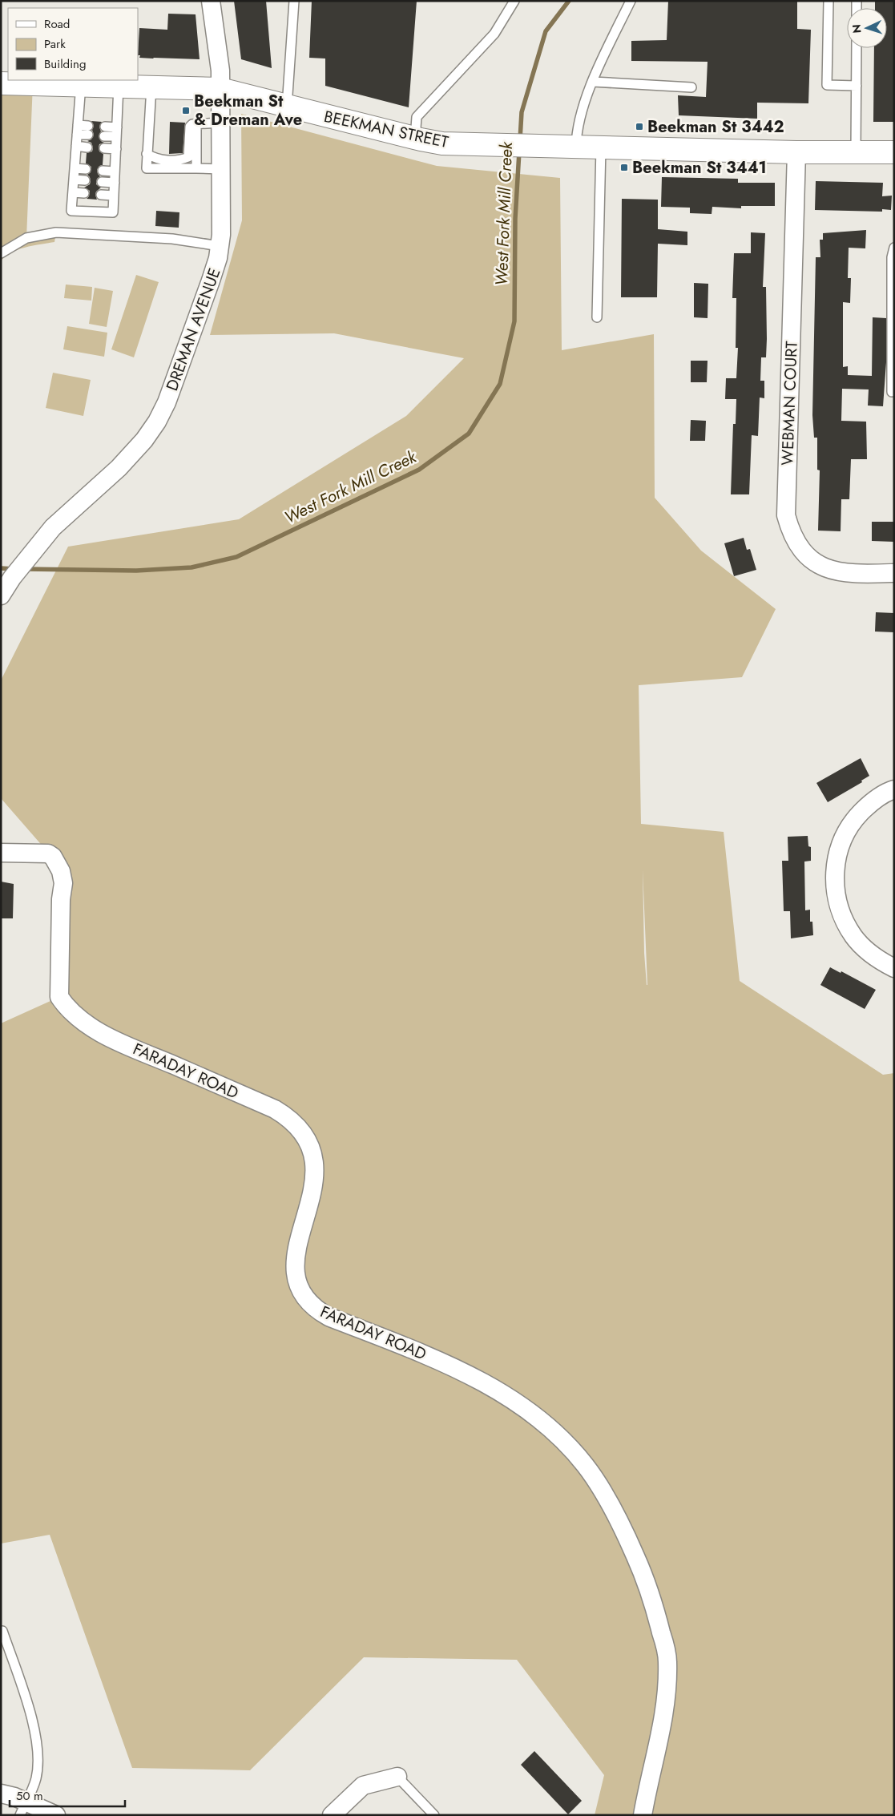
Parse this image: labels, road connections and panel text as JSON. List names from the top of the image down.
{
  "streets": {
    "main road": ["BEEKMAN STREET"],
    "street": ["DREMAN AVENUE", "WEBMAN COURT", "FARADAY ROAD"]
  },
  "crossings": [
    ["BEEKMAN STREET", "DREMAN AVENUE"],
    ["BEEKMAN STREET", "WEBMAN COURT"]
  ],
  "water": ["West Fork Mill Creek"],
  "places": {
    "transit": ["Beekman St & Dreman Ave", "Beekman St 3442", "Beekman St 3441"]
  },
  "legend": ["Road", "Park", "Building"],
  "scale_bar": "50 m",
  "north": "left"
}
